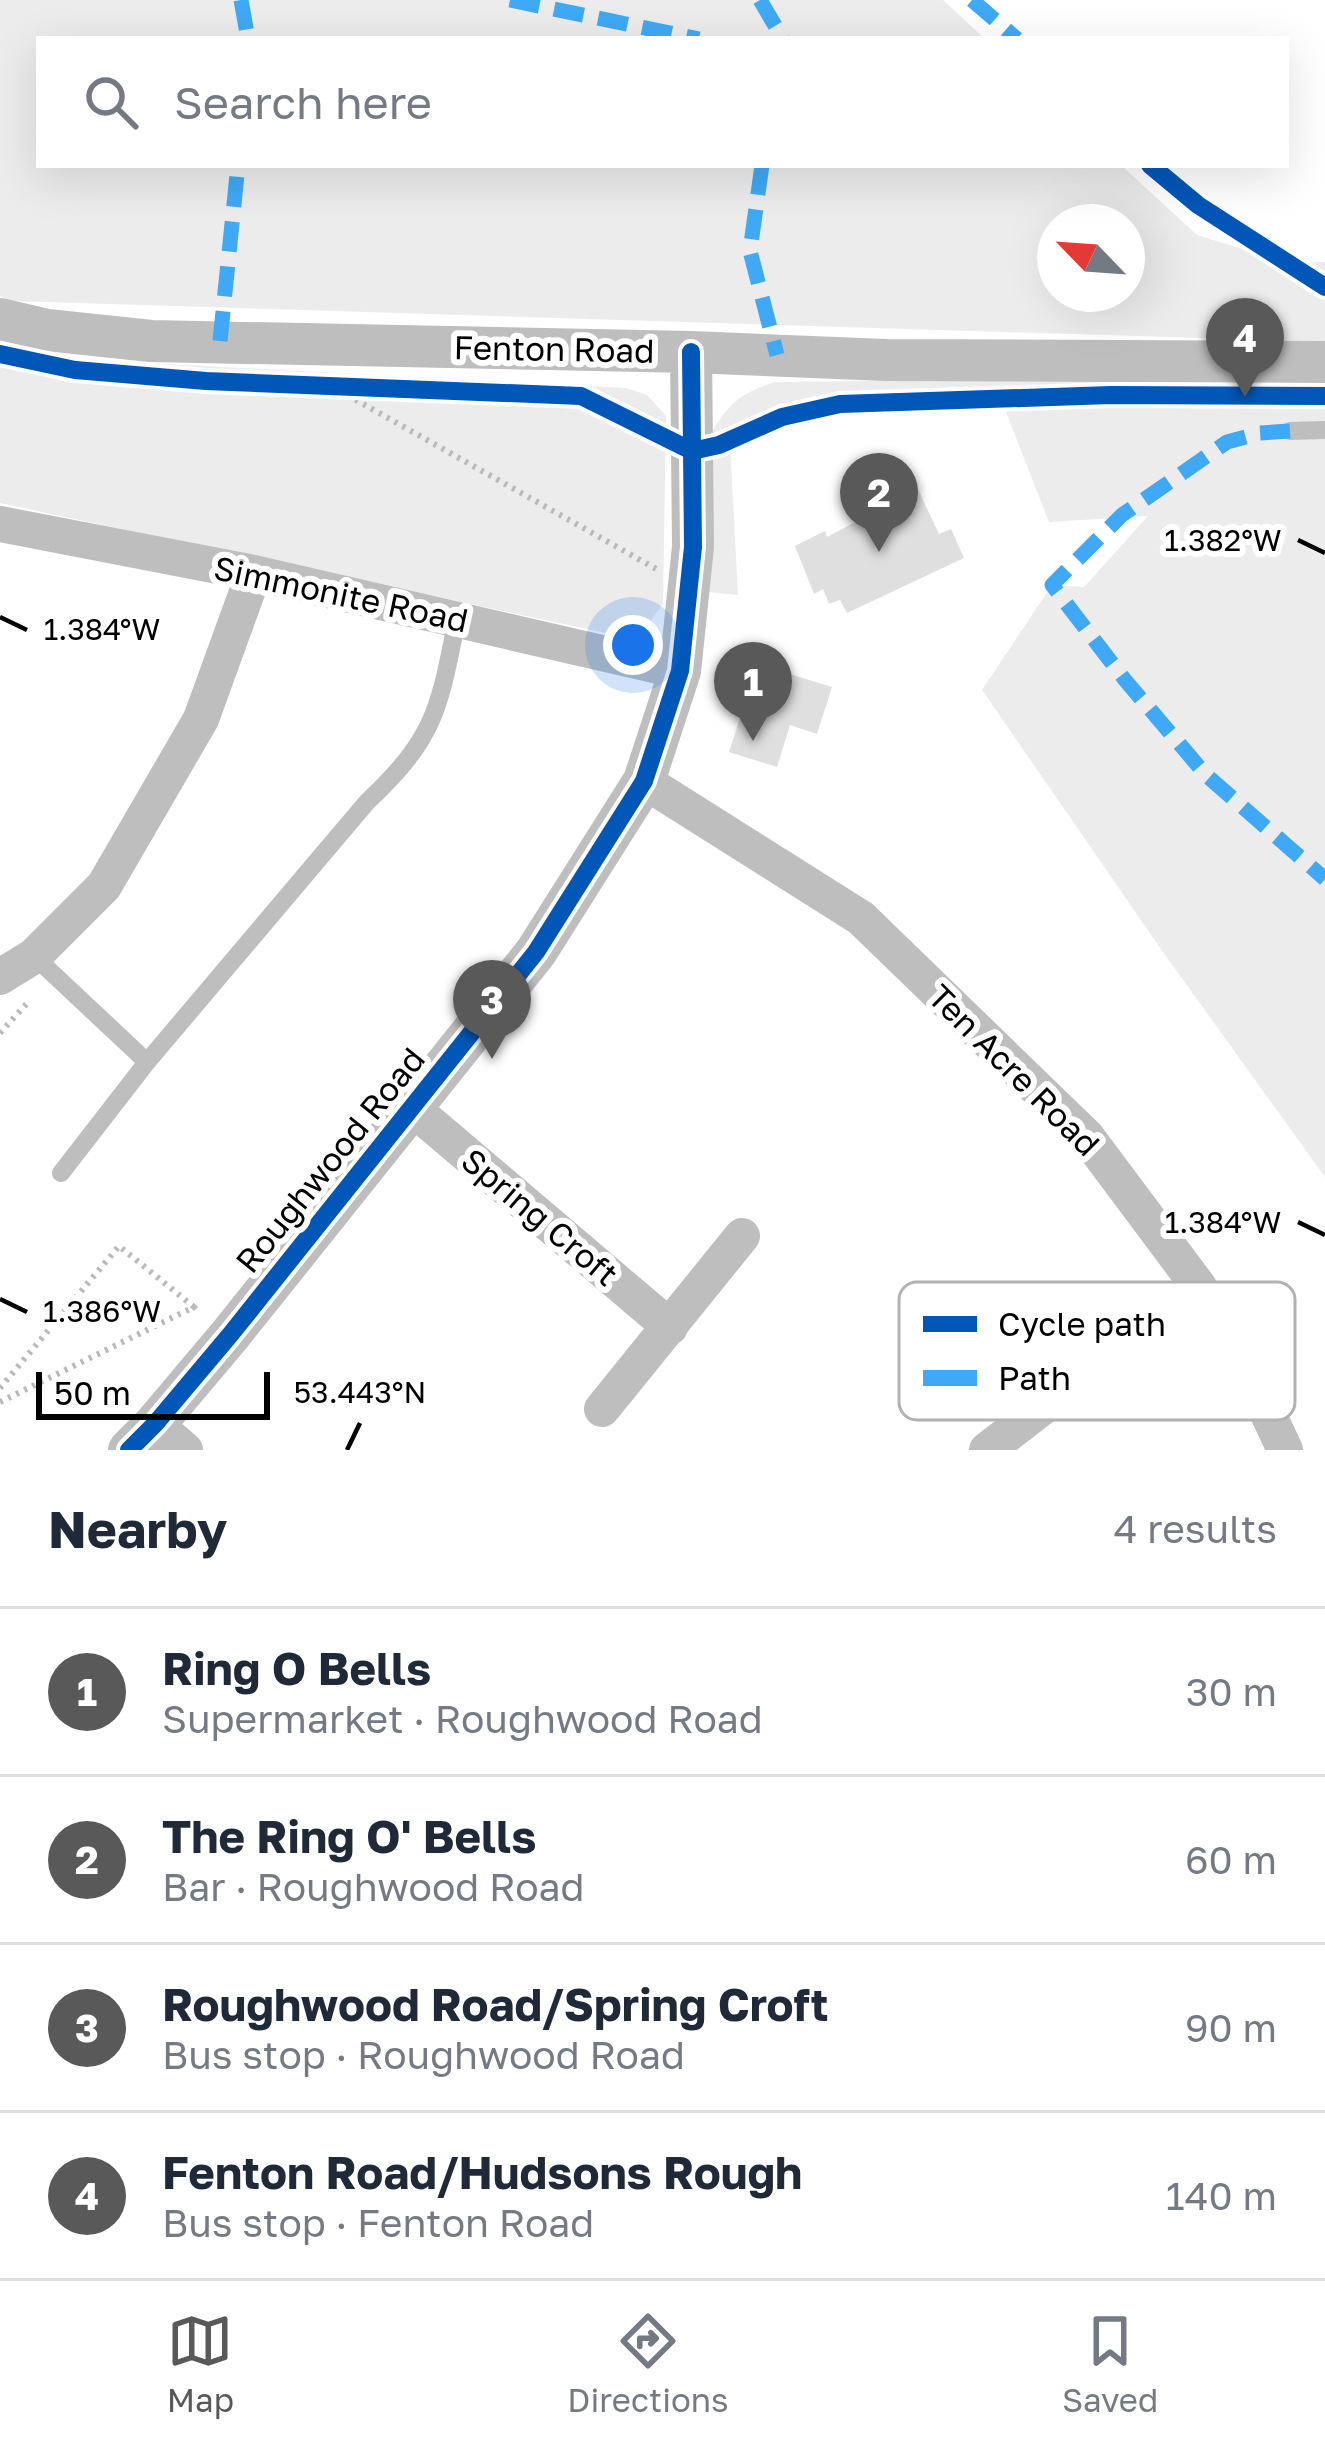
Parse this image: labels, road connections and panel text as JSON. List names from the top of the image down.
{
  "streets": {
    "street": [
      "Fenton Road",
      "Simmonite Road",
      "Ten Acre Road",
      "Roughwood Road",
      "Spring Croft"
    ]
  },
  "crossings": [
    ["Fenton Road", "Roughwood Road"],
    ["Simmonite Road", "Roughwood Road"],
    ["Ten Acre Road", "Roughwood Road"],
    ["Roughwood Road", "Spring Croft"]
  ],
  "legend": ["Cycle path", "Path"],
  "scale_bar": "50 m",
  "north": "top left",
  "page": {
    "search": "Search here",
    "pins": [
      "4",
      "2",
      "1",
      "3"
    ],
    "scale": "50 m",
    "heading": ["Nearby", "4 results"],
    "list": [
      {
        "mark": "1",
        "name": "Ring O Bells",
        "note": "Supermarket · Roughwood Road",
        "value": "30 m"
      },
      {
        "mark": "2",
        "name": "The Ring O' Bells",
        "note": "Bar · Roughwood Road",
        "value": "60 m"
      },
      {
        "mark": "3",
        "name": "Roughwood Road/Spring Croft",
        "note": "Bus stop · Roughwood Road",
        "value": "90 m"
      },
      {
        "mark": "4",
        "name": "Fenton Road/Hudsons Rough",
        "note": "Bus stop · Fenton Road",
        "value": "140 m"
      }
    ],
    "nav": ["Map", "Directions", "Saved"]
  },
  "coordinates": [
    "1.382°W",
    "1.384°W",
    "1.386°W",
    "53.443°N"
  ]
}
